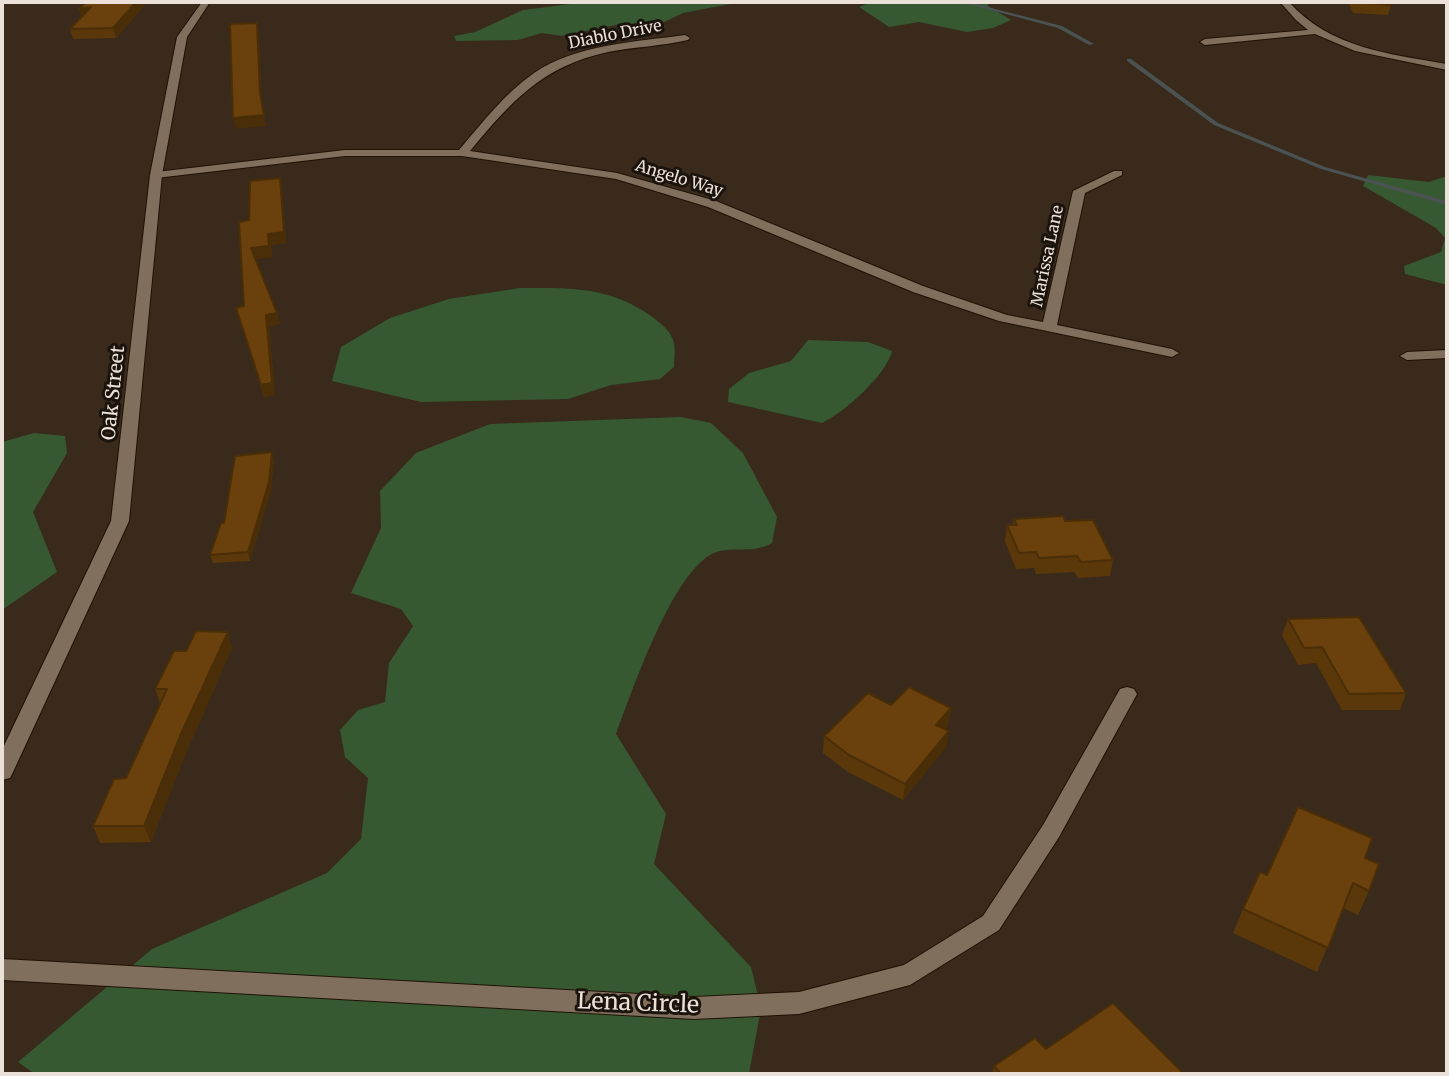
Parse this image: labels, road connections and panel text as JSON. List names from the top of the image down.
{
  "streets": {
    "street": [
      "Diablo Drive",
      "Angelo Way",
      "Marissa Lane",
      "Oak Street",
      "Lena Circle"
    ]
  },
  "crossings": [
    ["Diablo Drive", "Angelo Way"],
    ["Angelo Way", "Marissa Lane"],
    ["Angelo Way", "Oak Street"]
  ]
}
